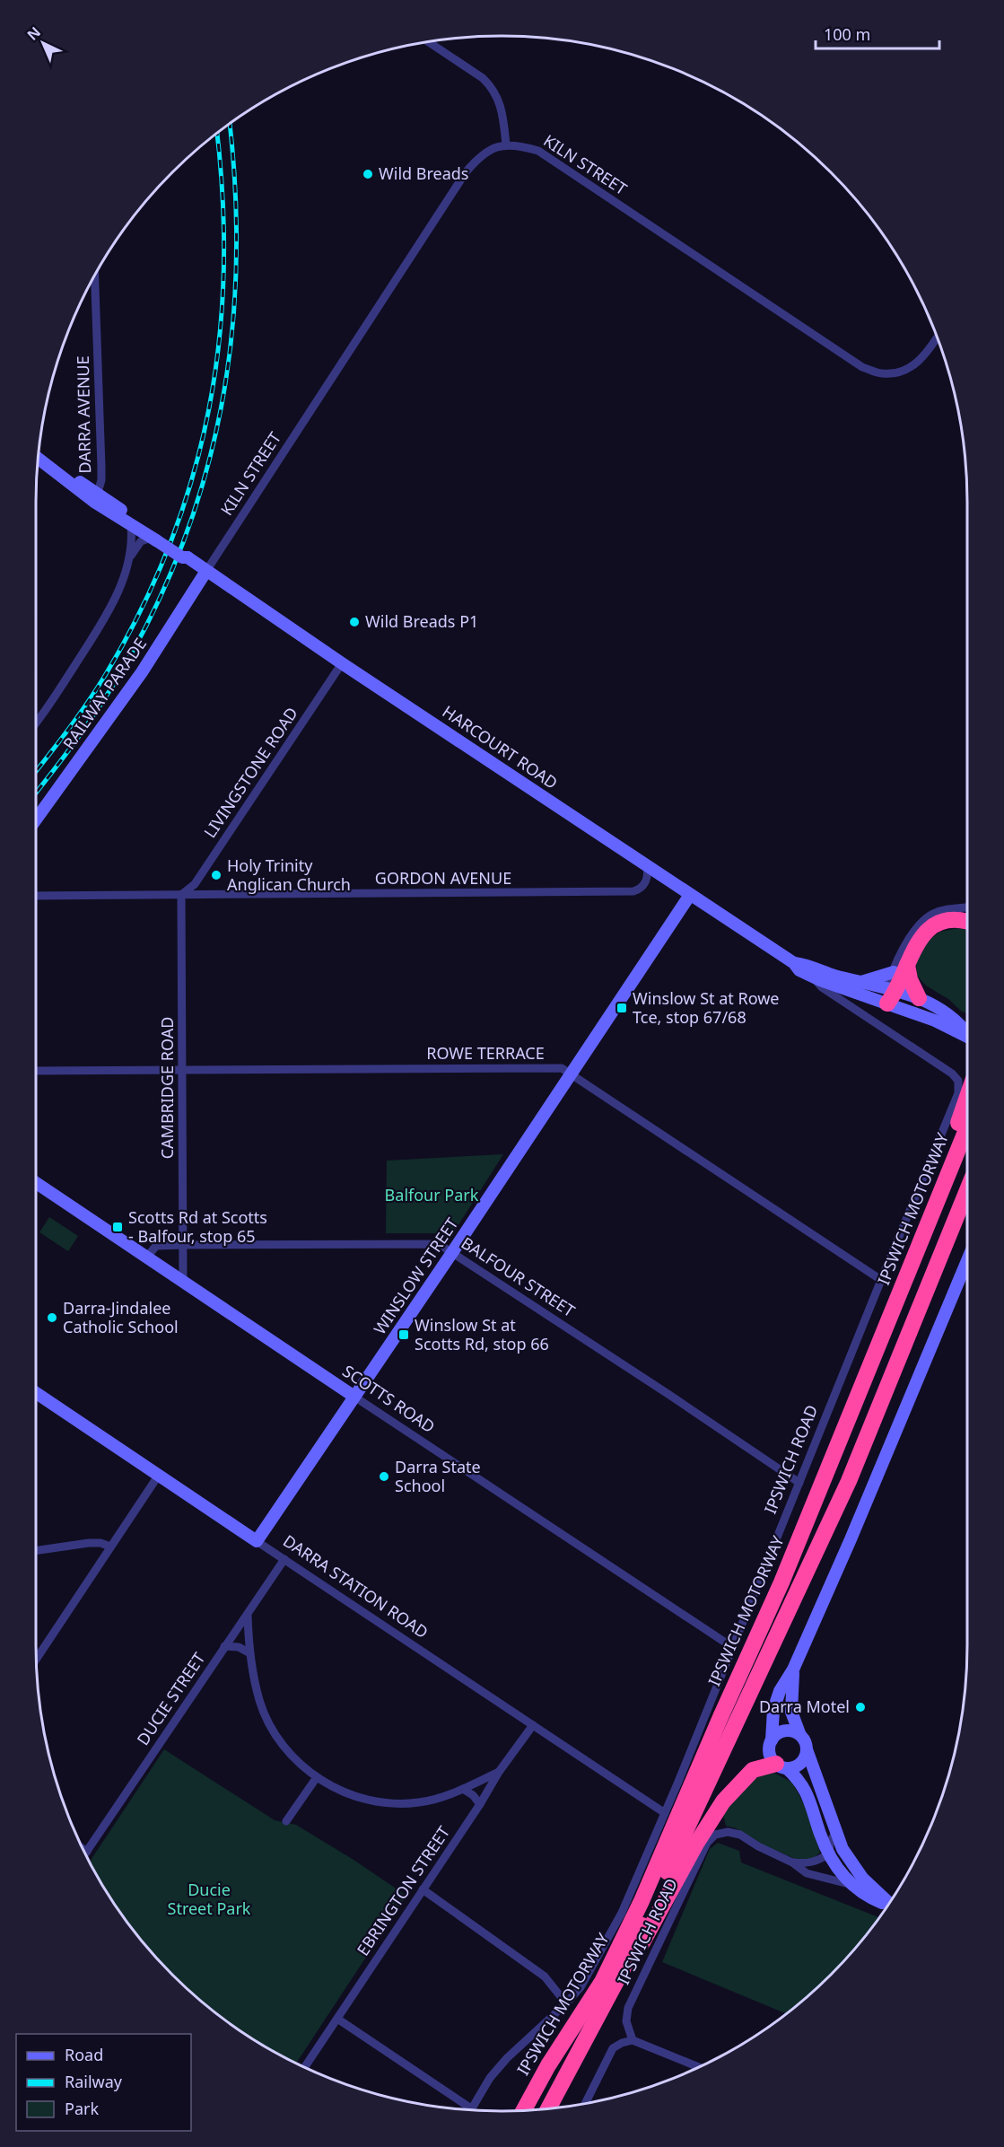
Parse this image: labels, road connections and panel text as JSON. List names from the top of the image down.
{
  "streets": {
    "highway": ["IPSWICH MOTORWAY"],
    "main road": [
      "RAILWAY PARADE",
      "HARCOURT ROAD",
      "WINSLOW STREET",
      "SCOTTS ROAD",
      "DARRA STATION ROAD"
    ],
    "street": [
      "KILN STREET",
      "DARRA AVENUE",
      "LIVINGSTONE ROAD",
      "GORDON AVENUE",
      "ROWE TERRACE",
      "CAMBRIDGE ROAD",
      "BALFOUR STREET",
      "IPSWICH ROAD",
      "DUCIE STREET",
      "EBRINGTON STREET"
    ]
  },
  "crossings": [
    ["KILN STREET", "RAILWAY PARADE"],
    ["KILN STREET", "HARCOURT ROAD"],
    ["RAILWAY PARADE", "HARCOURT ROAD"],
    ["HARCOURT ROAD", "LIVINGSTONE ROAD"],
    ["HARCOURT ROAD", "GORDON AVENUE"],
    ["HARCOURT ROAD", "WINSLOW STREET"],
    ["HARCOURT ROAD", "IPSWICH ROAD"],
    ["LIVINGSTONE ROAD", "GORDON AVENUE"],
    ["LIVINGSTONE ROAD", "CAMBRIDGE ROAD"],
    ["GORDON AVENUE", "CAMBRIDGE ROAD"],
    ["ROWE TERRACE", "CAMBRIDGE ROAD"],
    ["ROWE TERRACE", "WINSLOW STREET"],
    ["ROWE TERRACE", "IPSWICH ROAD"],
    ["CAMBRIDGE ROAD", "BALFOUR STREET"],
    ["CAMBRIDGE ROAD", "SCOTTS ROAD"],
    ["WINSLOW STREET", "BALFOUR STREET"],
    ["WINSLOW STREET", "SCOTTS ROAD"],
    ["WINSLOW STREET", "DARRA STATION ROAD"],
    ["BALFOUR STREET", "SCOTTS ROAD"],
    ["BALFOUR STREET", "IPSWICH ROAD"],
    ["SCOTTS ROAD", "IPSWICH ROAD"],
    ["IPSWICH ROAD", "DARRA STATION ROAD"],
    ["DARRA STATION ROAD", "DUCIE STREET"],
    ["DARRA STATION ROAD", "EBRINGTON STREET"]
  ],
  "parks": ["Balfour Park", "Ducie Street Park"],
  "places": {
    "other": [
      "Wild Breads",
      "Wild Breads P1",
      "Holy Trinity Anglican Church",
      "Darra-Jindalee Catholic School",
      "Darra State School",
      "Darra Motel"
    ],
    "transit": ["Winslow St at Rowe Tce, stop 67/68", "Scotts Rd at Scotts - Balfour, stop 65", "Winslow St at Scotts Rd, stop 66"]
  },
  "legend": ["Road", "Railway", "Park"],
  "scale_bar": "100 m",
  "north": "top left"
}
